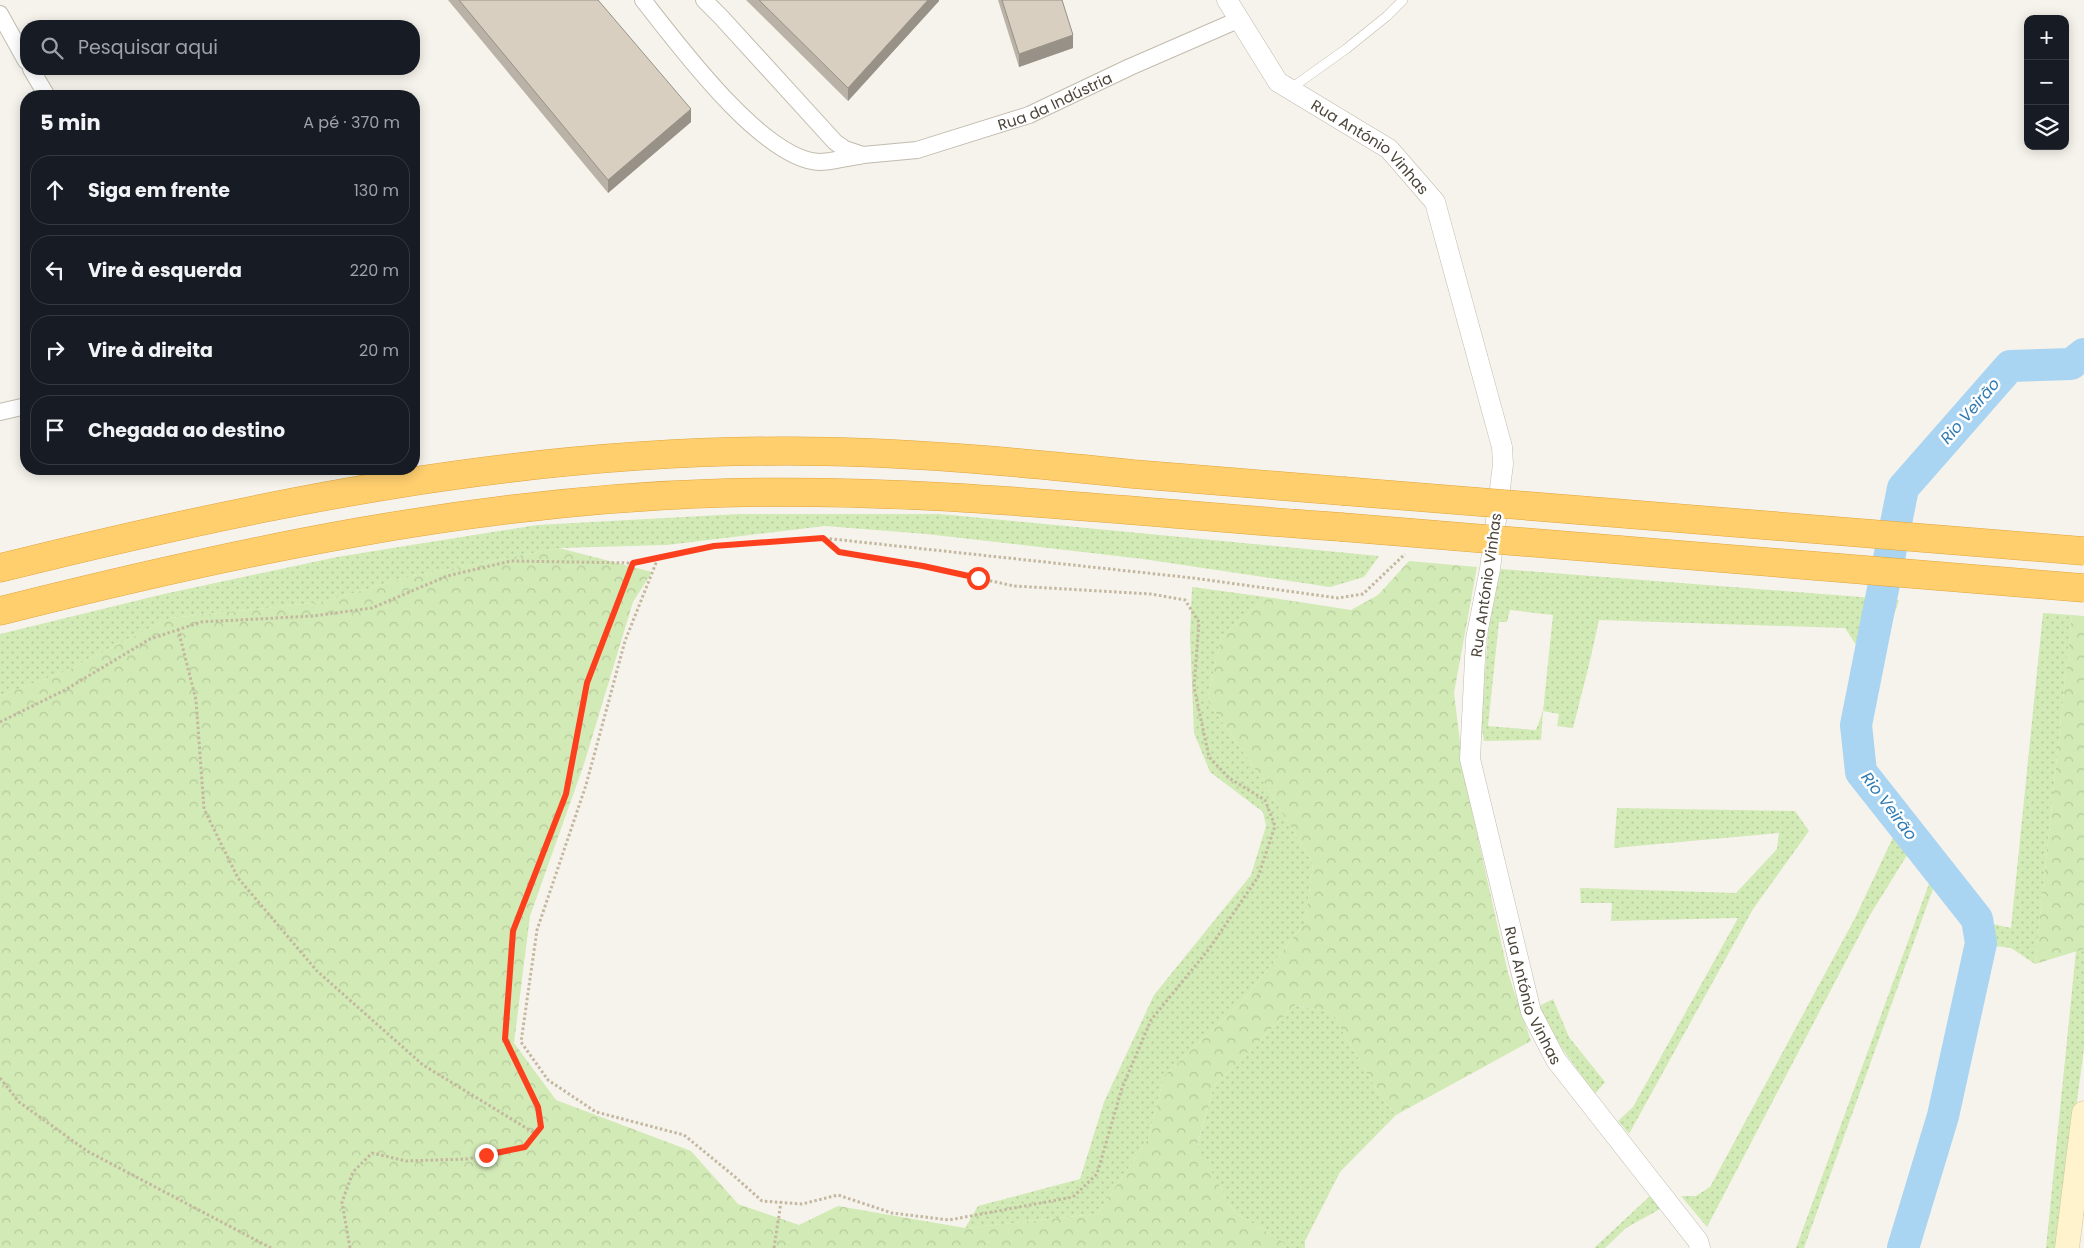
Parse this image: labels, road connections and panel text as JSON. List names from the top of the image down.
{
  "streets": {
    "street": ["Rua da Indústria", "Rua António Vinhas"]
  },
  "crossings": [
    ["Rua da Indústria", "Rua António Vinhas"]
  ],
  "water": ["Rio Veirão"],
  "page": {
    "map_buttons": ["+", "−"],
    "search": "Pesquisar aqui",
    "heading": ["5 min", "A pé · 370 m"],
    "list": [
      ["Siga em frente", "130 m"],
      ["Vire à esquerda", "220 m"],
      ["Vire à direita", "20 m"],
      "Chegada ao destino"
    ]
  }
}
